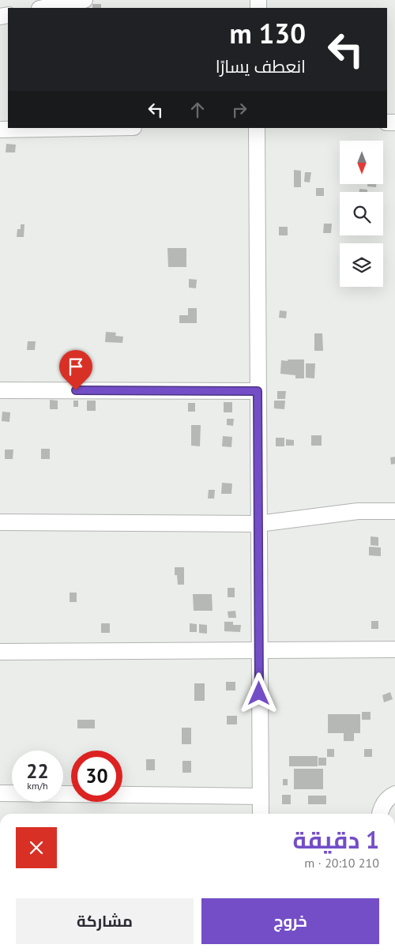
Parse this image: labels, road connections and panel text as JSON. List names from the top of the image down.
{
  "north": "bottom",
  "page": {
    "turn": ["130 m", "انعطف يسارًا"],
    "speed": "22 km/h",
    "limit": "30",
    "heading": ["1 دقيقة", "210 m · 20:10"],
    "buttons": ["خروج", "مشاركة"]
  }
}
